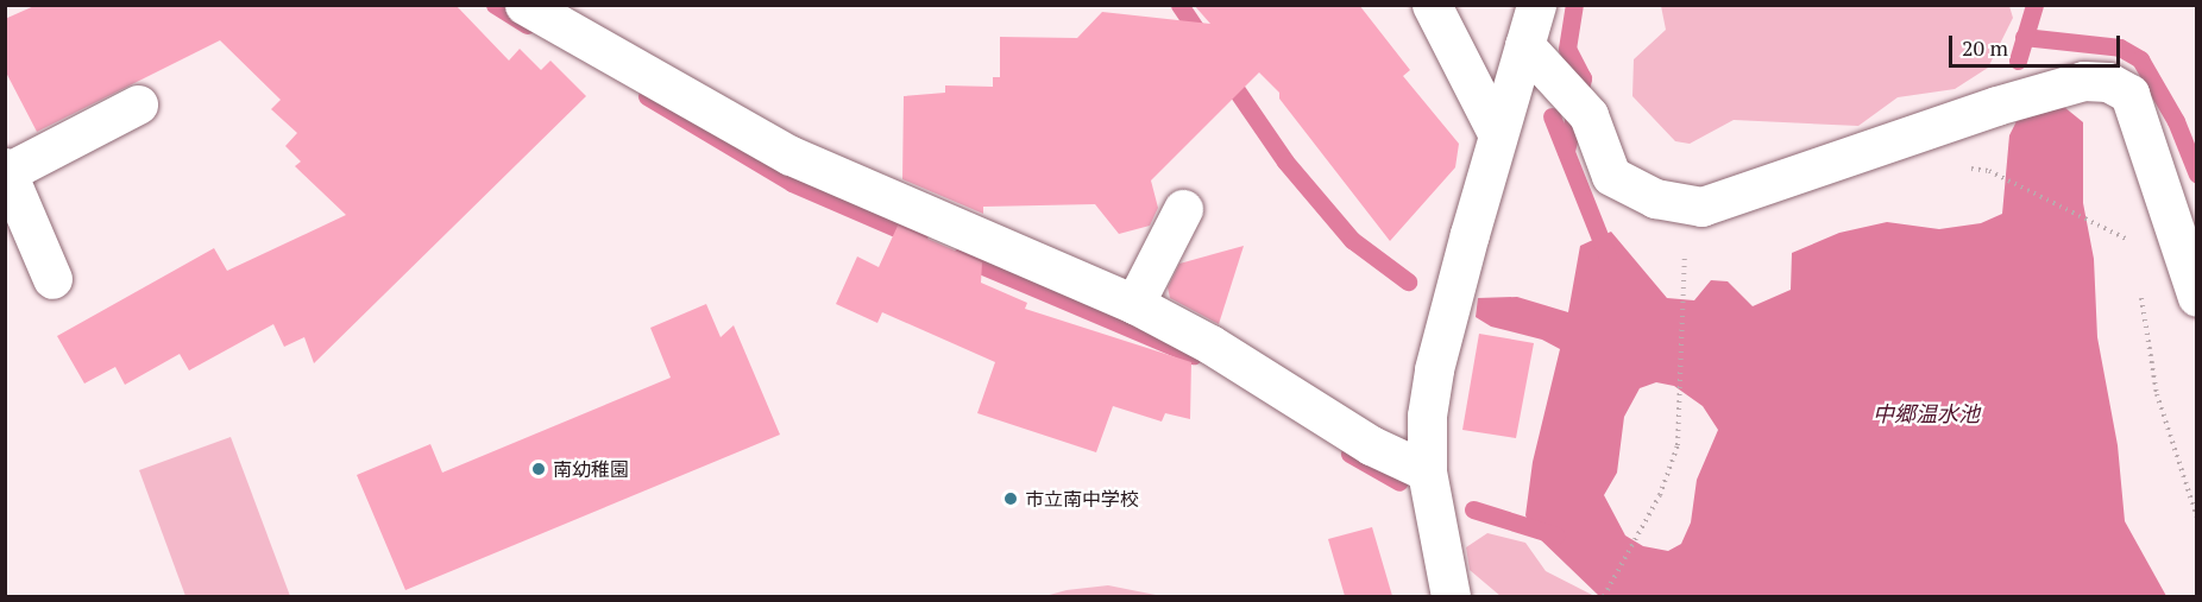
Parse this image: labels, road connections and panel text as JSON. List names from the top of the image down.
{
  "water": ["中郷温水池"],
  "places": ["南幼稚園", "市立南中学校"],
  "scale_bar": "20 m"
}
